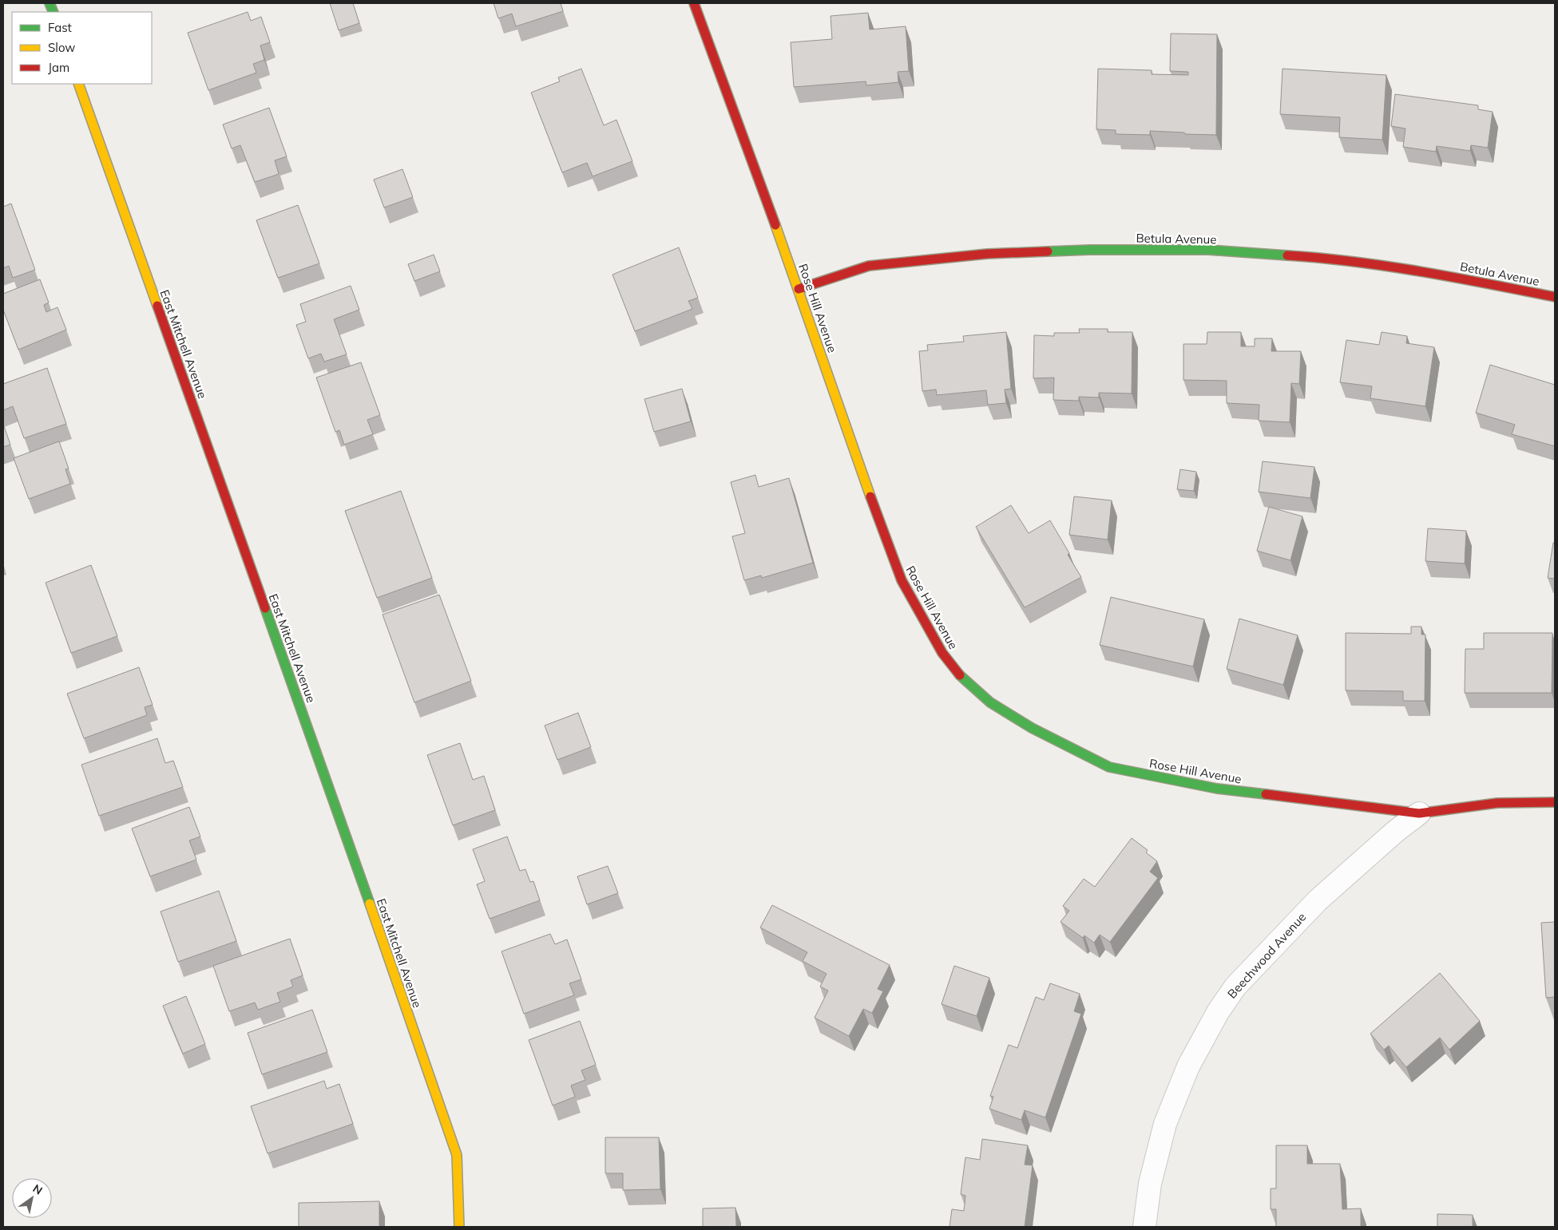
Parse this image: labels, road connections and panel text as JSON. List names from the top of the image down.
{
  "streets": {
    "street": [
      "Betula Avenue",
      "Rose Hill Avenue",
      "East Mitchell Avenue",
      "Beechwood Avenue"
    ]
  },
  "crossings": [
    ["Betula Avenue", "Rose Hill Avenue"],
    ["Rose Hill Avenue", "Beechwood Avenue"]
  ],
  "legend": ["Fast", "Slow", "Jam"],
  "north": "top right"
}
